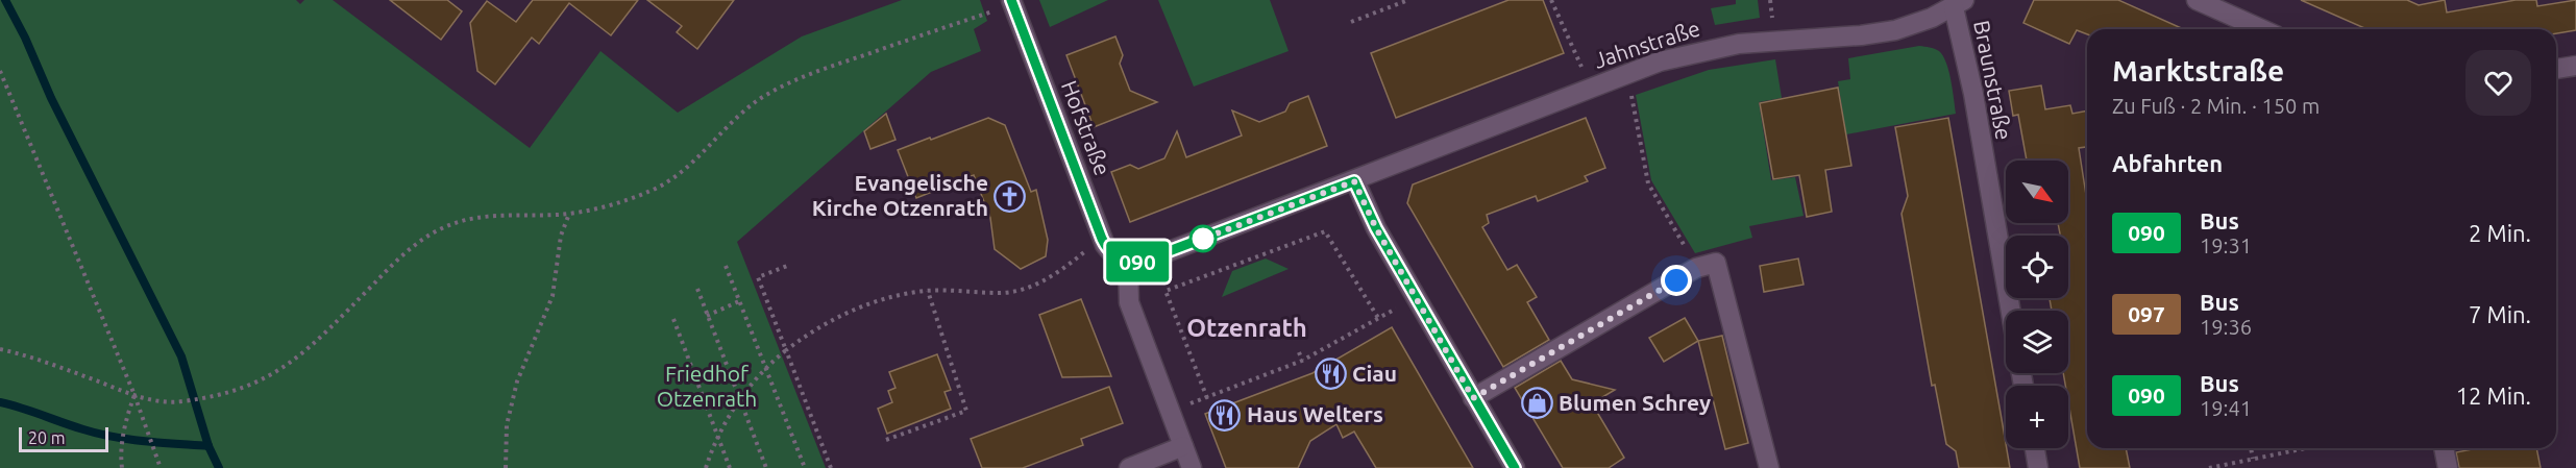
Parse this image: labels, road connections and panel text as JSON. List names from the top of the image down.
{
  "streets": {
    "street": ["Jahnstraße", "Braunstraße", "Hofstraße"]
  },
  "crossings": [
    ["Jahnstraße", "Braunstraße"],
    ["Jahnstraße", "Hofstraße"]
  ],
  "districts": ["Otzenrath"],
  "parks": ["Friedhof Otzenrath"],
  "places": {
    "church": ["Evangelische Kirche Otzenrath"],
    "restaurant": ["Ciau", "Haus Welters"],
    "shop": ["Blumen Schrey"]
  },
  "lines": ["bus line 090"],
  "scale_bar": "20 m",
  "north": "bottom right",
  "page": {
    "on_map": "090",
    "heading": [
      ["Marktstraße", "Zu Fuß · 2 Min. · 150 m"],
      "Abfahrten"
    ],
    "map_buttons": "+",
    "list": [
      {
        "mark": "090",
        "name": "Bus",
        "note": "19:31",
        "value": "2 Min."
      },
      {
        "mark": "097",
        "name": "Bus",
        "note": "19:36",
        "value": "7 Min."
      },
      {
        "mark": "090",
        "name": "Bus",
        "note": "19:41",
        "value": "12 Min."
      }
    ],
    "scale": "20 m"
  }
}
